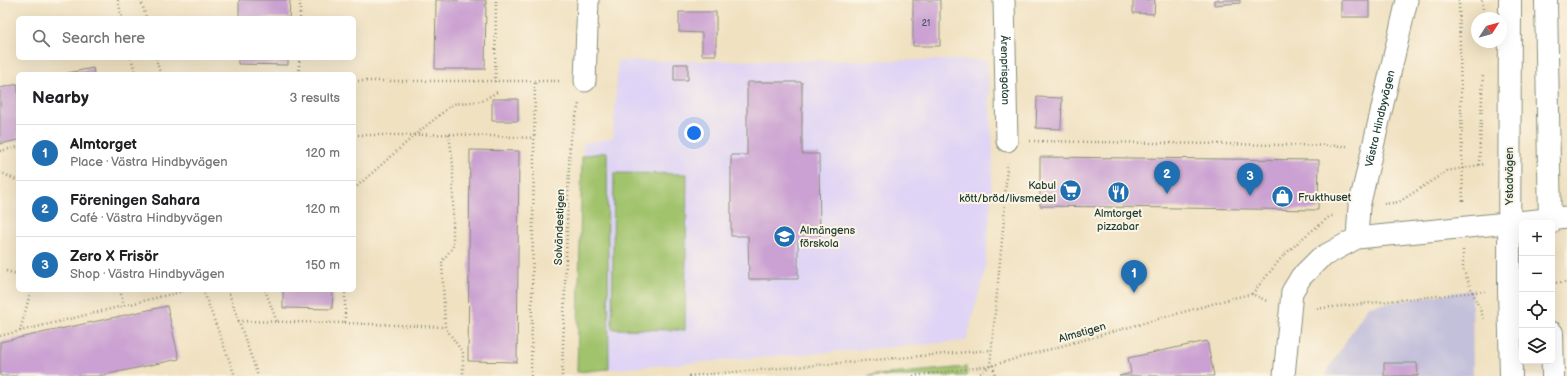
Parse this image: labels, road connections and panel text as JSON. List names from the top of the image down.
{
  "streets": {
    "main road": ["Ystadvägen"],
    "street": ["Ärenprisgatan", "Västra Hindbyvägen"],
    "path": ["Solvändestigen", "Almstigen"]
  },
  "places": {
    "supermarket": ["Kabul kött/bröd/livsmedel"],
    "restaurant": ["Almtorget pizzabar"],
    "shop": ["Frukthuset"],
    "school or university": ["Almängens förskola"]
  },
  "house_numbers": ["21"],
  "north": "top right",
  "page": {
    "search": "Search here",
    "heading": ["Nearby", "3 results"],
    "list": [
      {
        "mark": "1",
        "name": "Almtorget",
        "note": "Place · Västra Hindbyvägen",
        "value": "120 m"
      },
      {
        "mark": "2",
        "name": "Föreningen Sahara",
        "note": "Café · Västra Hindbyvägen",
        "value": "120 m"
      },
      {
        "mark": "3",
        "name": "Zero X Frisör",
        "note": "Shop · Västra Hindbyvägen",
        "value": "150 m"
      }
    ],
    "pins": ["2", "3", "1"],
    "map_buttons": ["+", "−"]
  }
}
